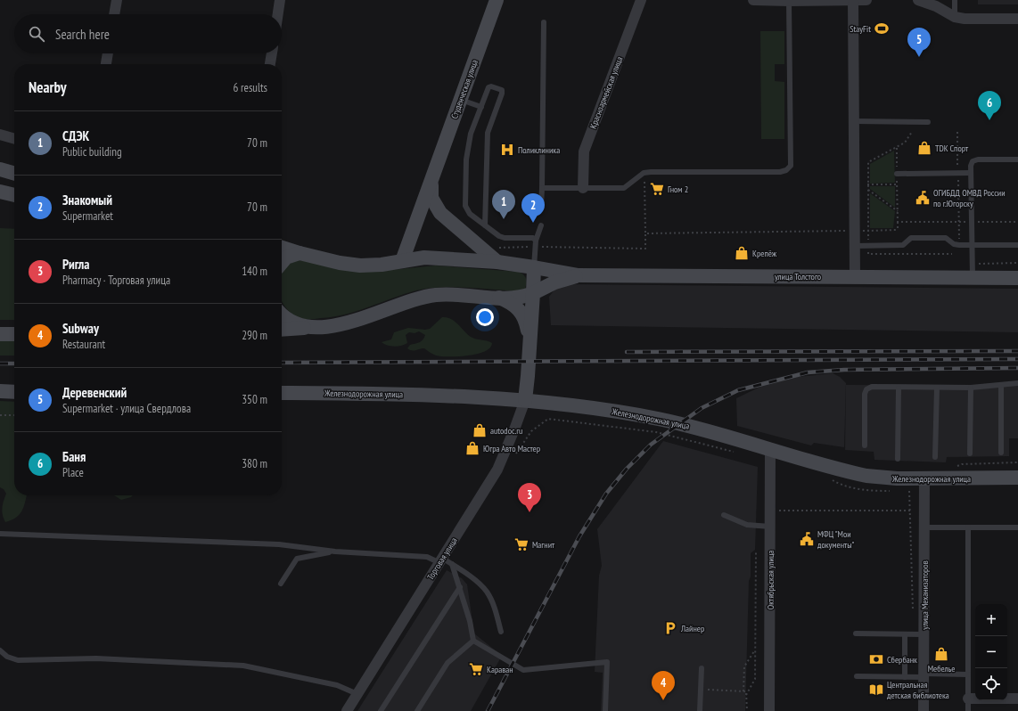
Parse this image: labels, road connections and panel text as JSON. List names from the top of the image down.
{
  "streets": {
    "street": [
      "Студенческая улица",
      "Красноармейская улица",
      "улица Толстого",
      "Железнодорожная улица",
      "Торговая улица",
      "Октябрьская улица",
      "улица Механизаторов"
    ]
  },
  "crossings": [
    ["Железнодорожная улица", "Торговая улица"],
    ["Железнодорожная улица", "Октябрьская улица"],
    ["Железнодорожная улица", "улица Механизаторов"]
  ],
  "places": {
    "sports": ["StayFit"],
    "shop": [
      "TDK Спорт",
      "Крепёж",
      "autodoc.ru",
      "Югра Авто Мастер",
      "Мебелье"
    ],
    "hospital": ["Поликлиника"],
    "supermarket": ["Гном 2", "Магнит", "Караван"],
    "public building": ["ОГИБДД ОМВД России по г.Югорску", "МФЦ \"Мои документы\""],
    "parking": ["Лайнер"],
    "bank": ["Сбербанк"],
    "library": ["Центральная детская библиотека"]
  },
  "page": {
    "search": "Search here",
    "pins": [
      "5",
      "6",
      "1",
      "2",
      "3",
      "4"
    ],
    "heading": ["Nearby", "6 results"],
    "list": [
      {
        "mark": "1",
        "name": "СДЭК",
        "note": "Public building",
        "value": "70 m"
      },
      {
        "mark": "2",
        "name": "Знакомый",
        "note": "Supermarket",
        "value": "70 m"
      },
      {
        "mark": "3",
        "name": "Ригла",
        "note": "Pharmacy · Торговая улица",
        "value": "140 m"
      },
      {
        "mark": "4",
        "name": "Subway",
        "note": "Restaurant",
        "value": "290 m"
      },
      {
        "mark": "5",
        "name": "Деревенский",
        "note": "Supermarket · улица Свердлова",
        "value": "350 m"
      },
      {
        "mark": "6",
        "name": "Баня",
        "note": "Place",
        "value": "380 m"
      }
    ],
    "map_buttons": ["+", "−"]
  }
}
